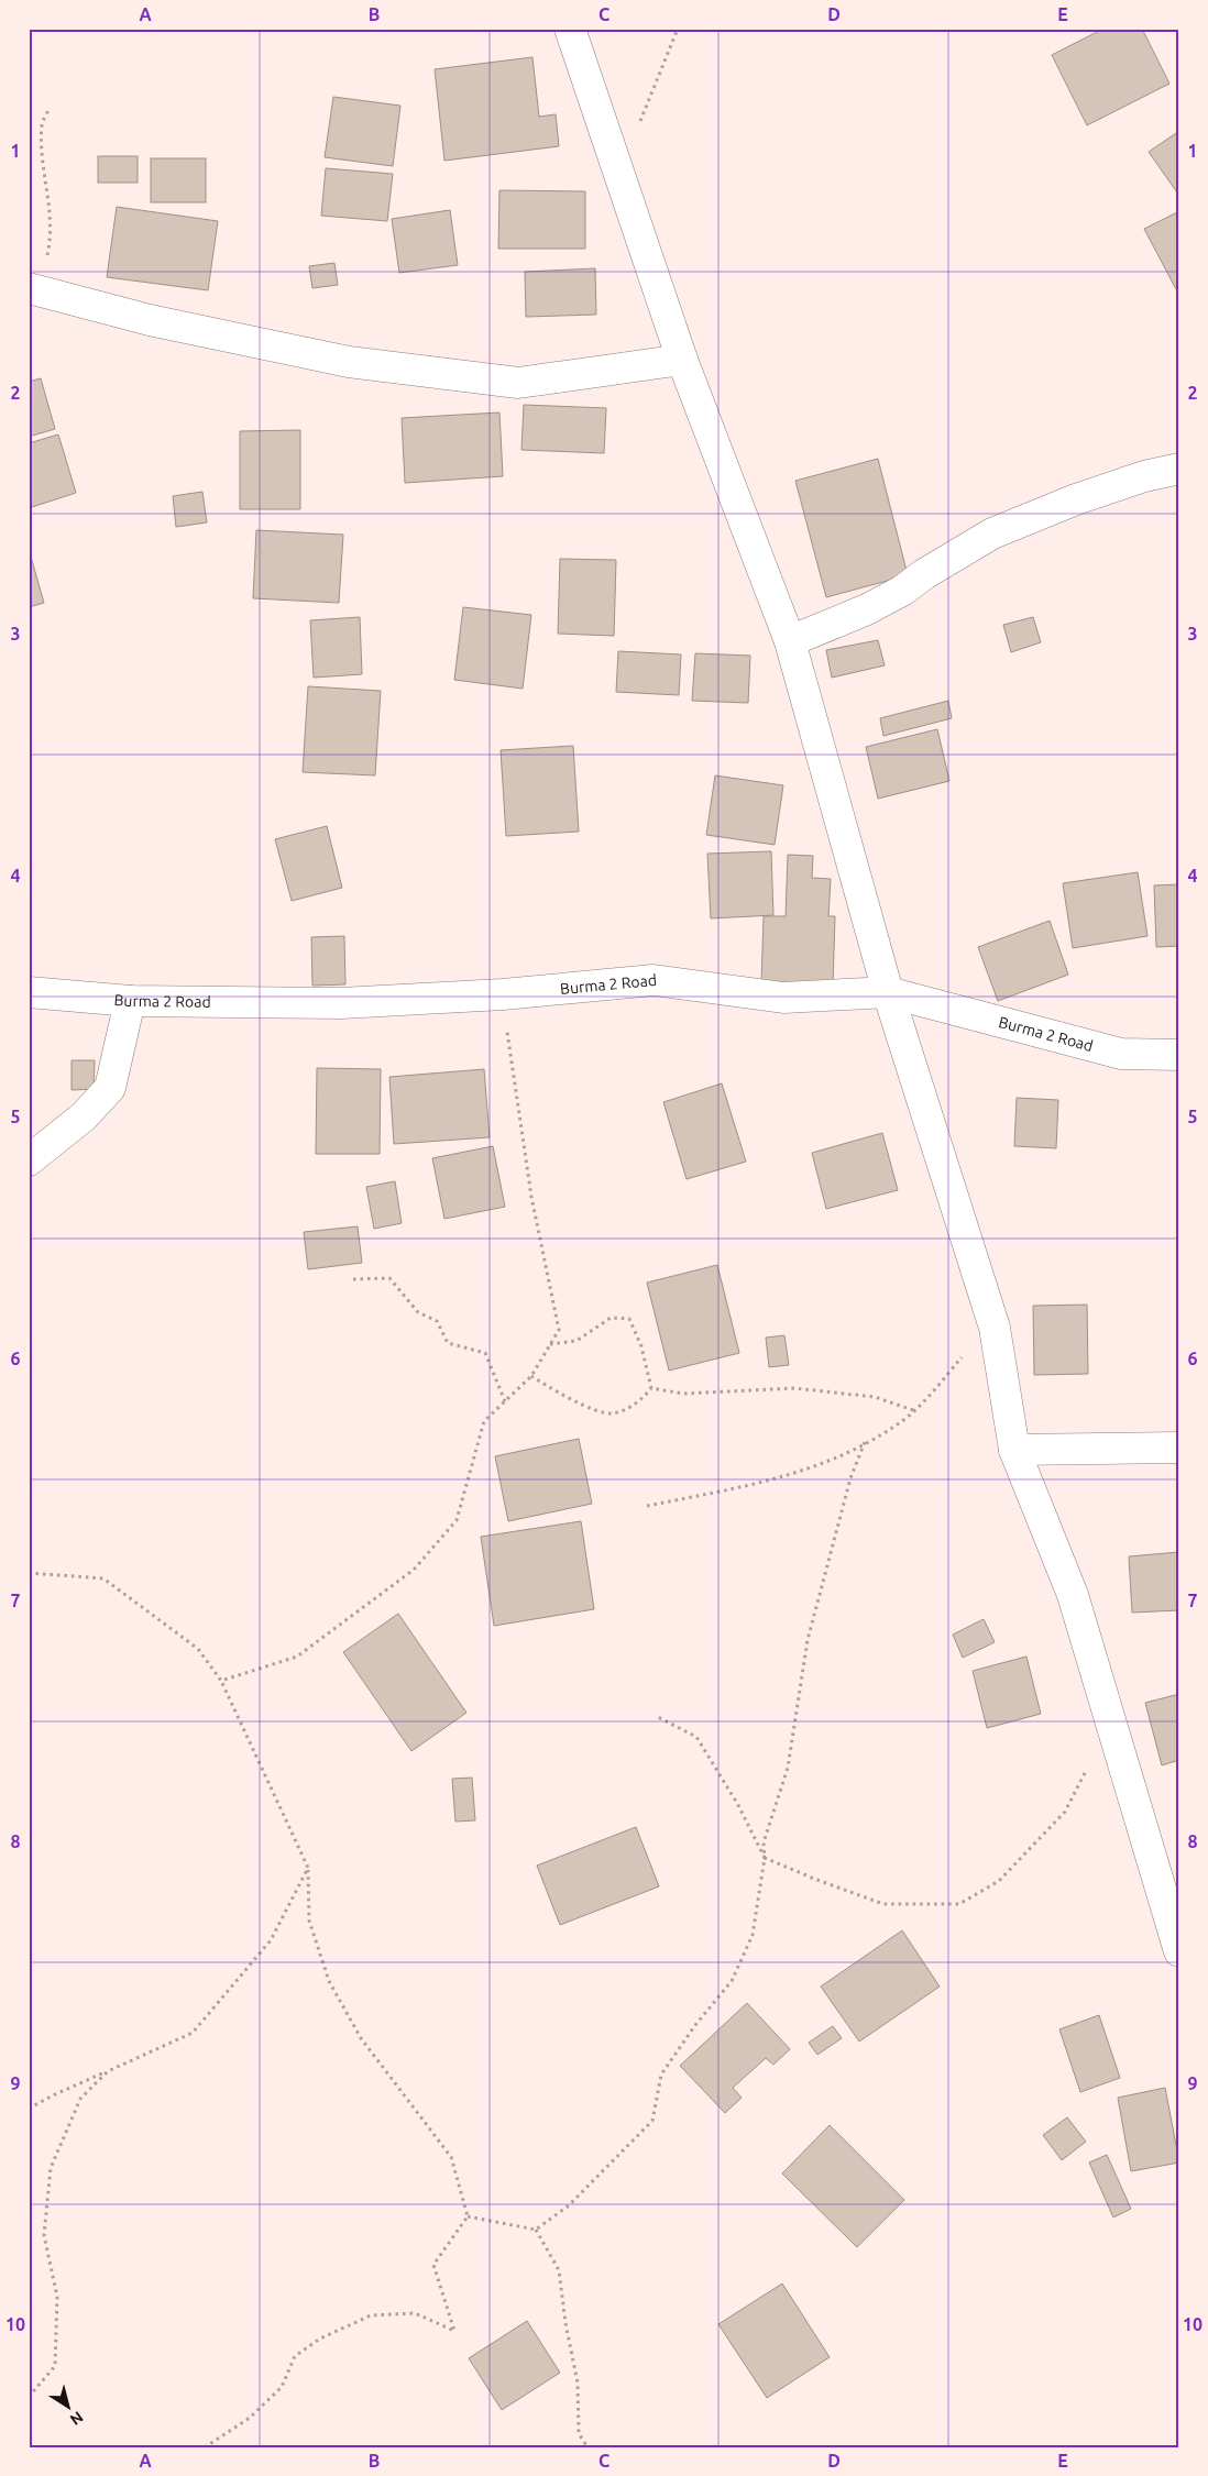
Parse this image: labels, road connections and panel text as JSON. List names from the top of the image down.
{
  "streets": {
    "street": ["Burma 2 Road"]
  },
  "north": "bottom right",
  "grid": {
    "columns": [
      "A",
      "B",
      "C",
      "D",
      "E"
    ],
    "rows": [
      "1",
      "2",
      "3",
      "4",
      "5",
      "6",
      "7",
      "8",
      "9",
      "10"
    ]
  }
}
